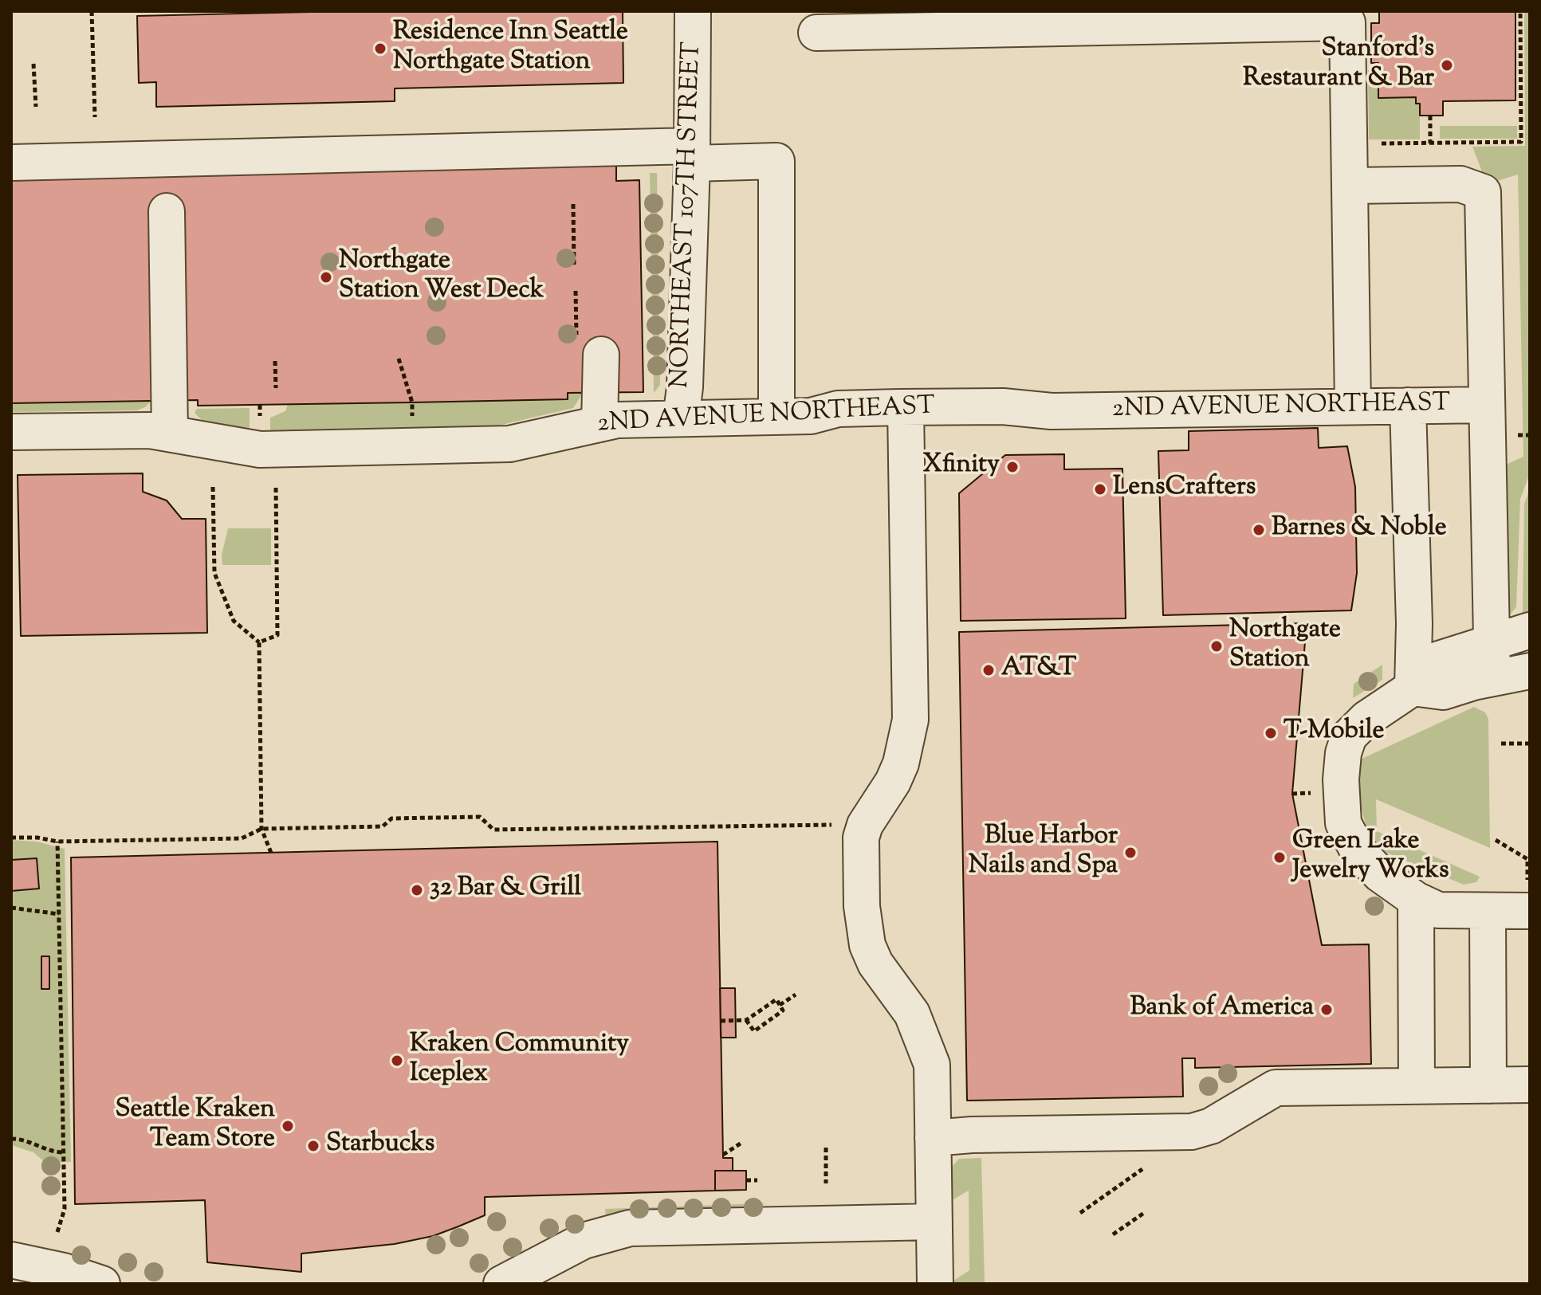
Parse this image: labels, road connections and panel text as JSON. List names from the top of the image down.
{
  "streets": {
    "lane": ["NORTHEAST 107TH STREET", "2ND AVENUE NORTHEAST"]
  },
  "crossings": [
    ["NORTHEAST 107TH STREET", "2ND AVENUE NORTHEAST"]
  ],
  "places": [
    "Residence Inn Seattle Northgate Station",
    "Stanford's Restaurant & Bar",
    "Northgate Station West Deck",
    "Xfinity",
    "LensCrafters",
    "Barnes & Noble",
    "Northgate Station",
    "AT&T",
    "T-Mobile",
    "Blue Harbor Nails and Spa",
    "Green Lake Jewelry Works",
    "32 Bar & Grill",
    "Bank of America",
    "Kraken Community Iceplex",
    "Seattle Kraken Team Store",
    "Starbucks"
  ]
}
